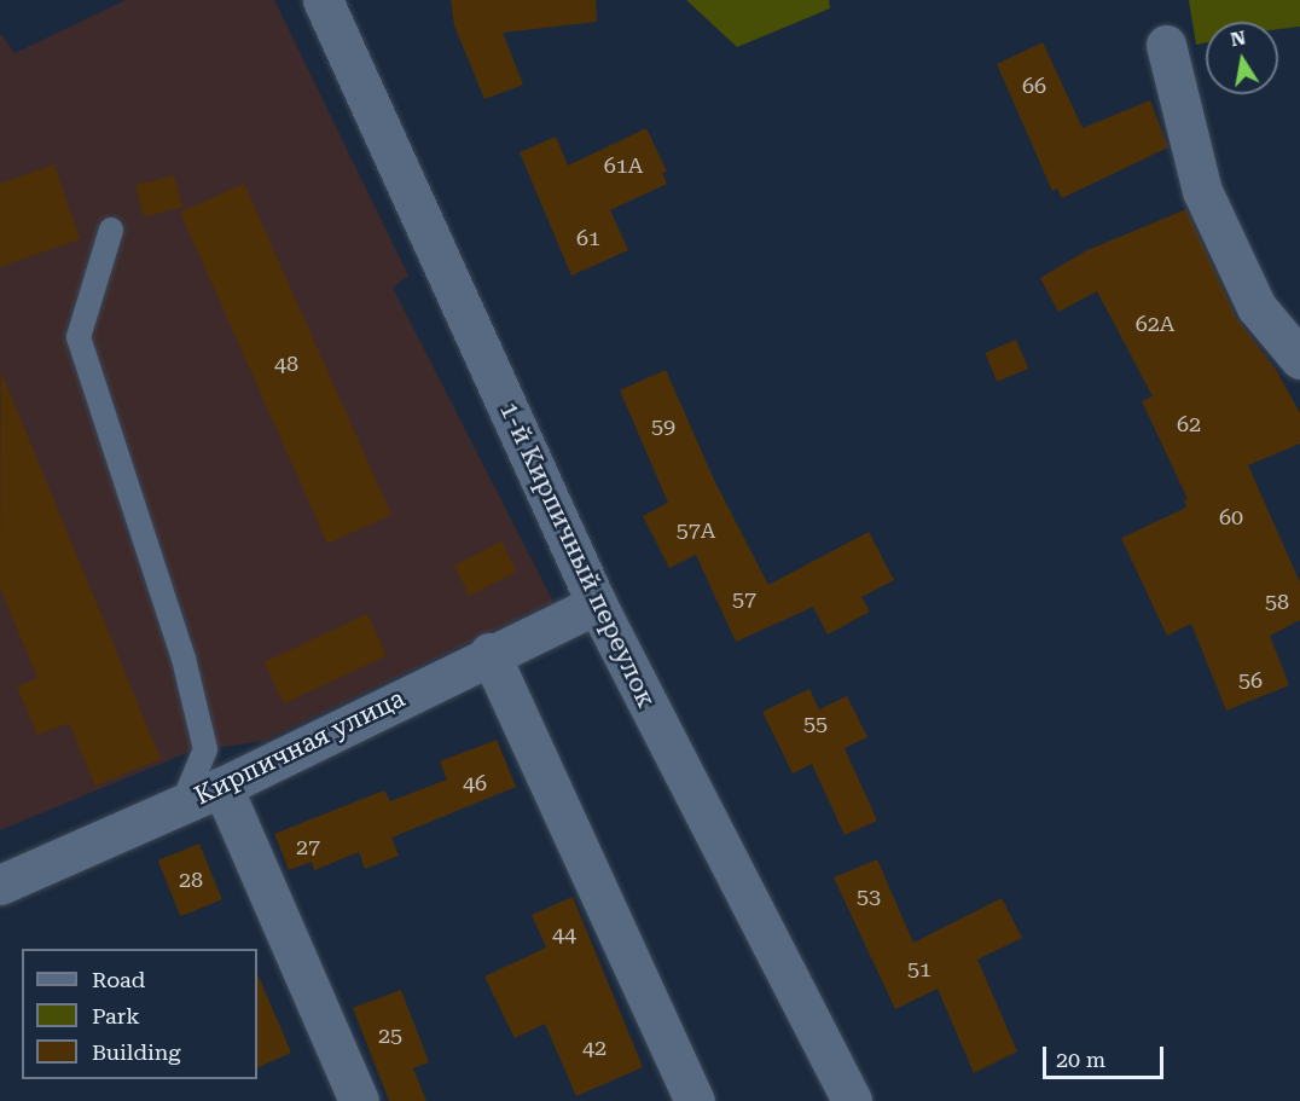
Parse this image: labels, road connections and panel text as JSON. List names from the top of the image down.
{
  "streets": {
    "street": ["1-й Кирпичный переулок", "Кирпичная улица"]
  },
  "crossings": [
    ["1-й Кирпичный переулок", "Кирпичная улица"]
  ],
  "house_numbers": [
    "66",
    "61А",
    "61",
    "62А",
    "48",
    "62",
    "59",
    "60",
    "57А",
    "57",
    "58",
    "56",
    "55",
    "46",
    "27",
    "28",
    "53",
    "44",
    "51",
    "25",
    "42"
  ],
  "legend": ["Road", "Park", "Building"],
  "scale_bar": "20 m",
  "north": "top"
}
